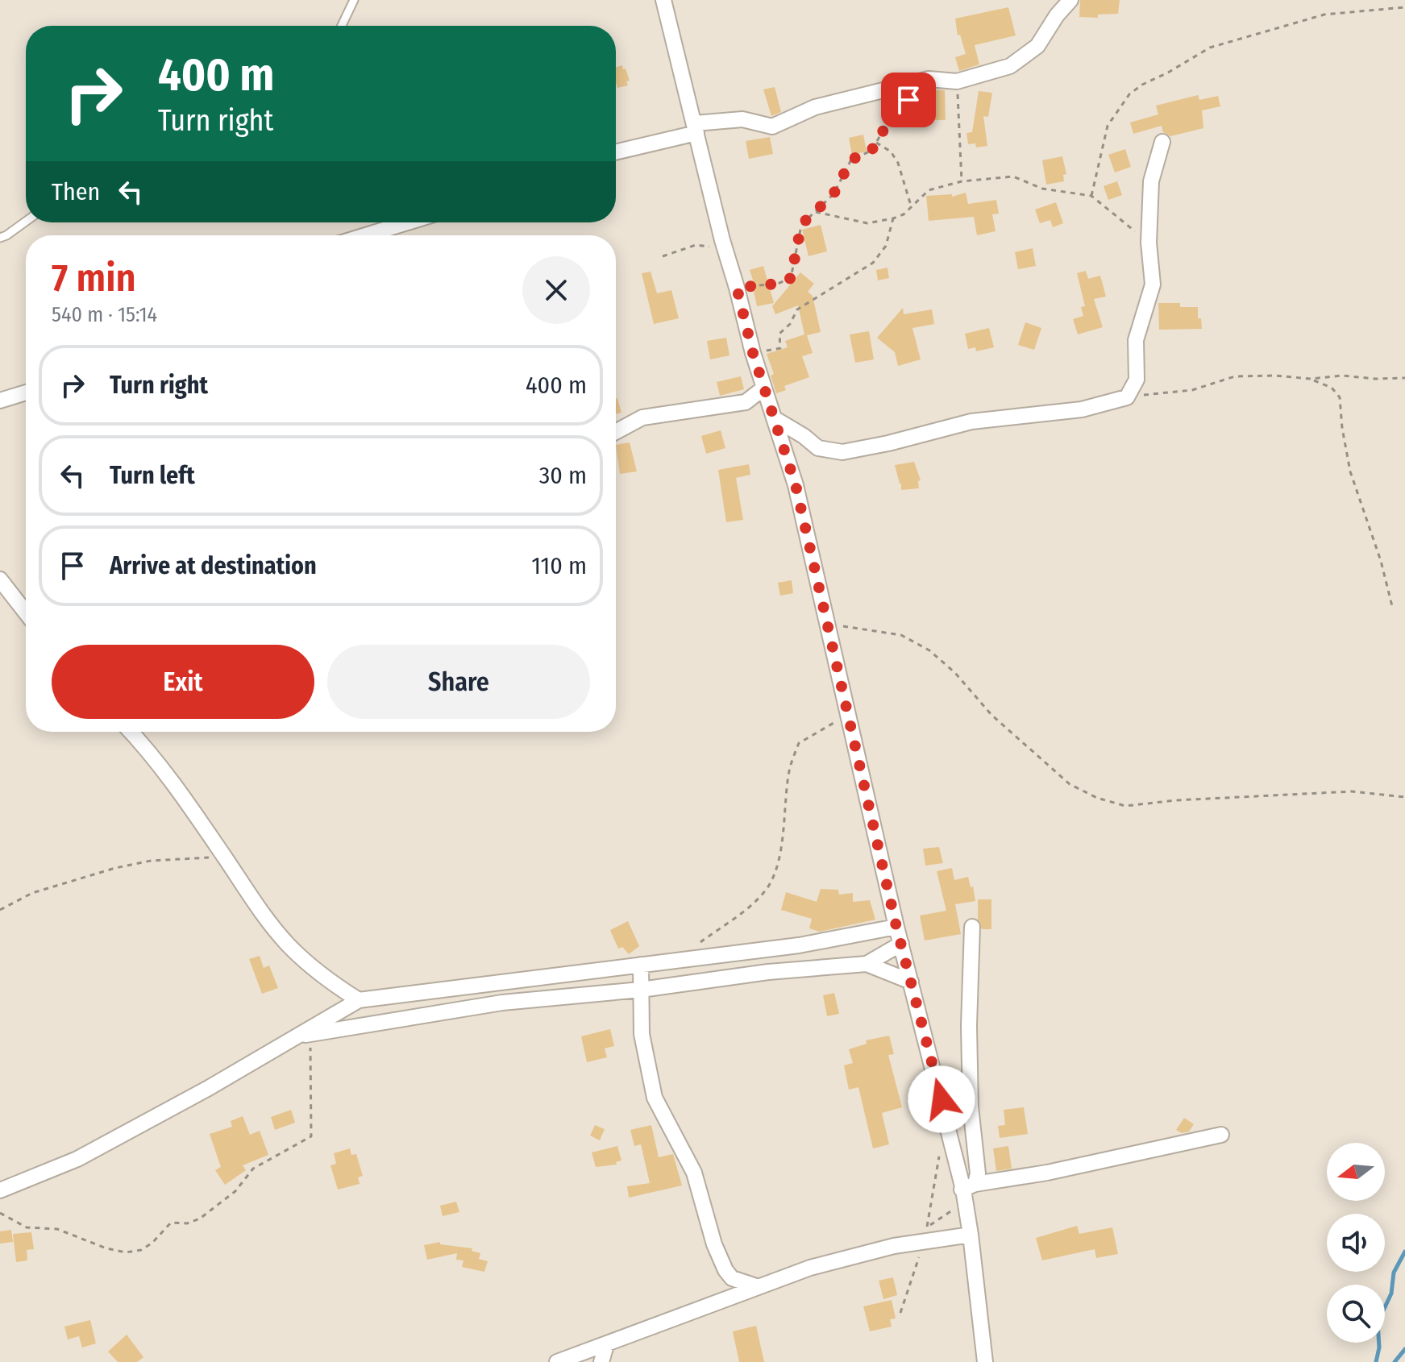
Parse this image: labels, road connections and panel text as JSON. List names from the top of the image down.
{
  "north": "left",
  "page": {
    "turn": ["400 m", "Turn right"],
    "then": "Then",
    "heading": ["7 min", "540 m · 15:14"],
    "list": [
      {
        "name": "Turn right",
        "value": "400 m"
      },
      {
        "name": "Turn left",
        "value": "30 m"
      },
      {
        "name": "Arrive at destination",
        "value": "110 m"
      }
    ],
    "buttons": ["Exit", "Share"]
  }
}
